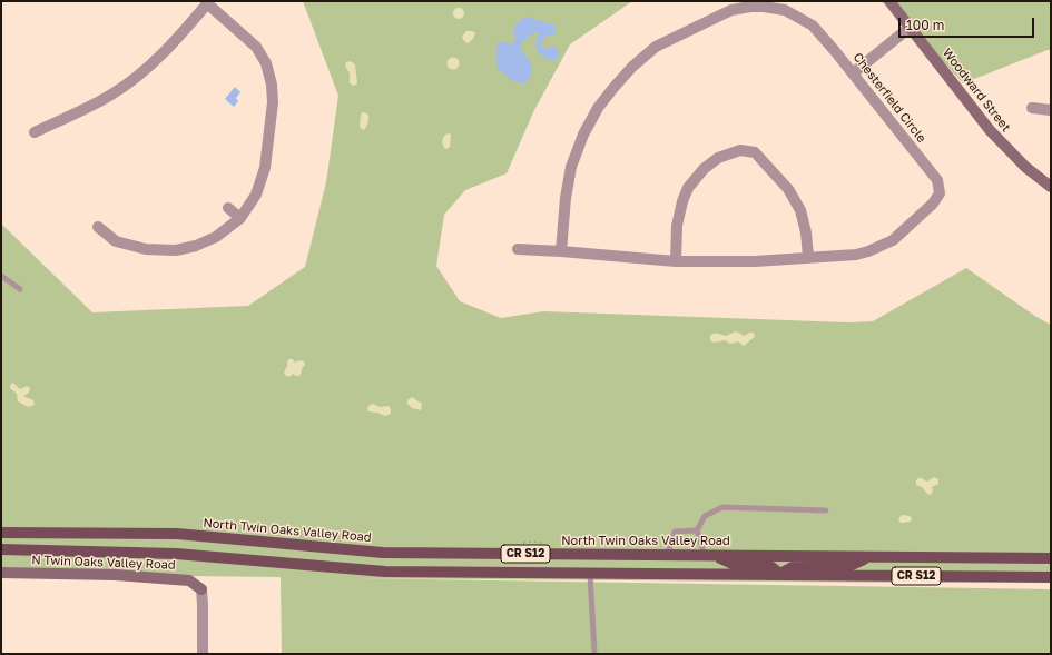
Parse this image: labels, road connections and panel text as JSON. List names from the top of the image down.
{
  "streets": {
    "main road": ["North Twin Oaks Valley Road", "CR S12"],
    "street": ["Woodward Street", "Chesterfield Circle", "N Twin Oaks Valley Road"]
  },
  "scale_bar": "100 m"
}
